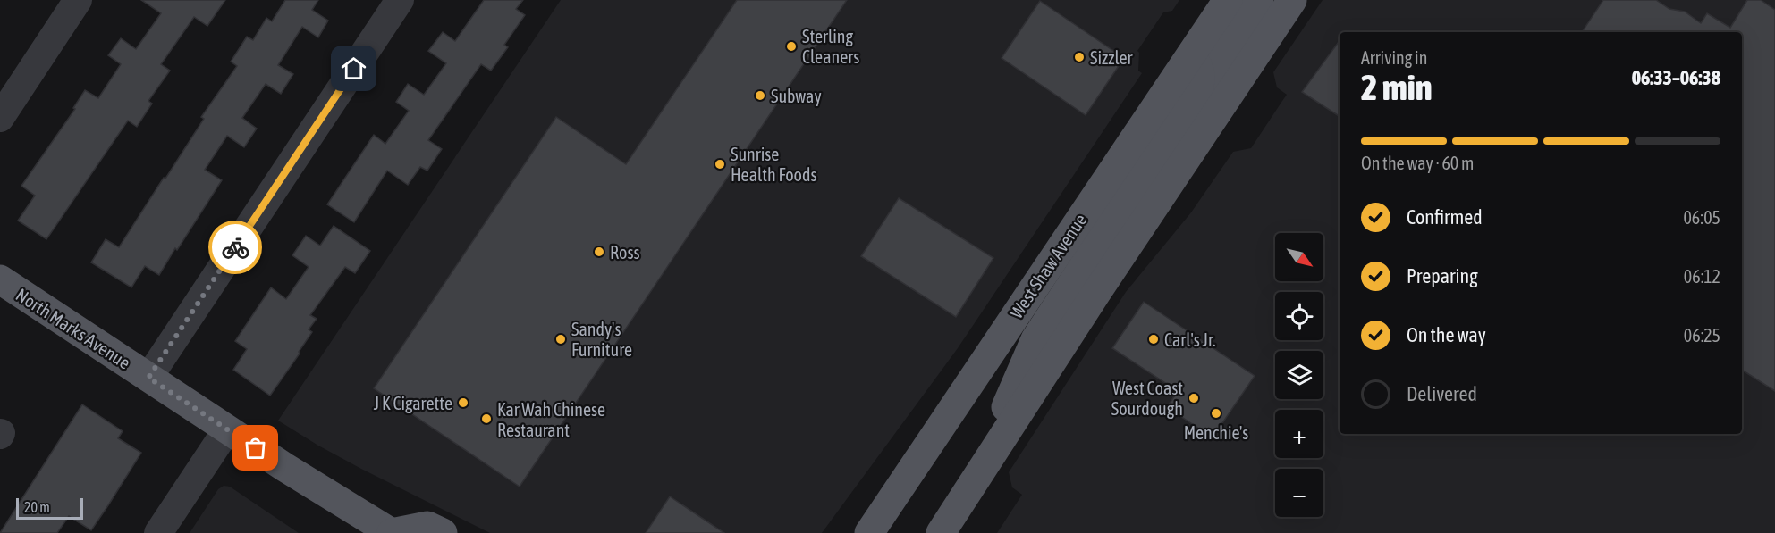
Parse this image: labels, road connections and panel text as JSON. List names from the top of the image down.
{
  "streets": {
    "main road": ["West Shaw Avenue", "North Marks Avenue"]
  },
  "places": [
    "Sterling Cleaners",
    "Sizzler",
    "Subway",
    "Sunrise Health Foods",
    "Ross",
    "Sandy's Furniture",
    "Carl's Jr.",
    "West Coast Sourdough",
    "J K Cigarette",
    "Menchie's",
    "Kar Wah Chinese Restaurant"
  ],
  "scale_bar": "20 m",
  "north": "bottom right",
  "page": {
    "heading": ["2 min", "Arriving in", "06:33–06:38"],
    "bar": "On the way · 60 m",
    "list": [
      ["Confirmed", "06:05"],
      ["Preparing", "06:12"],
      ["On the way", "06:25"],
      "Delivered"
    ],
    "map_buttons": ["+", "−"],
    "scale": "20 m"
  }
}
